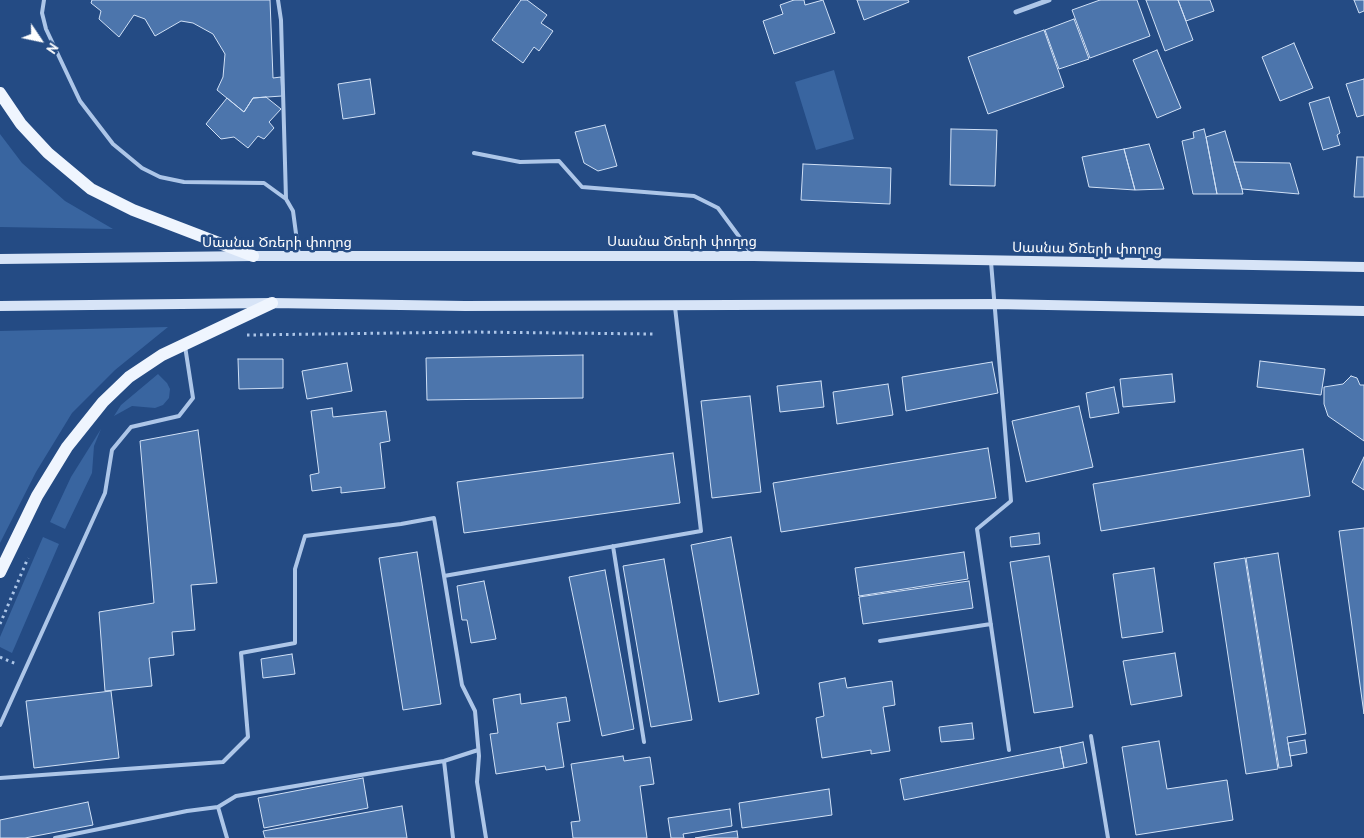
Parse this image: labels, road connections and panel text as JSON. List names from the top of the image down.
{
  "streets": {
    "main road": ["Սասնա Ծռերի փողոց"]
  },
  "north": "bottom right"
}
